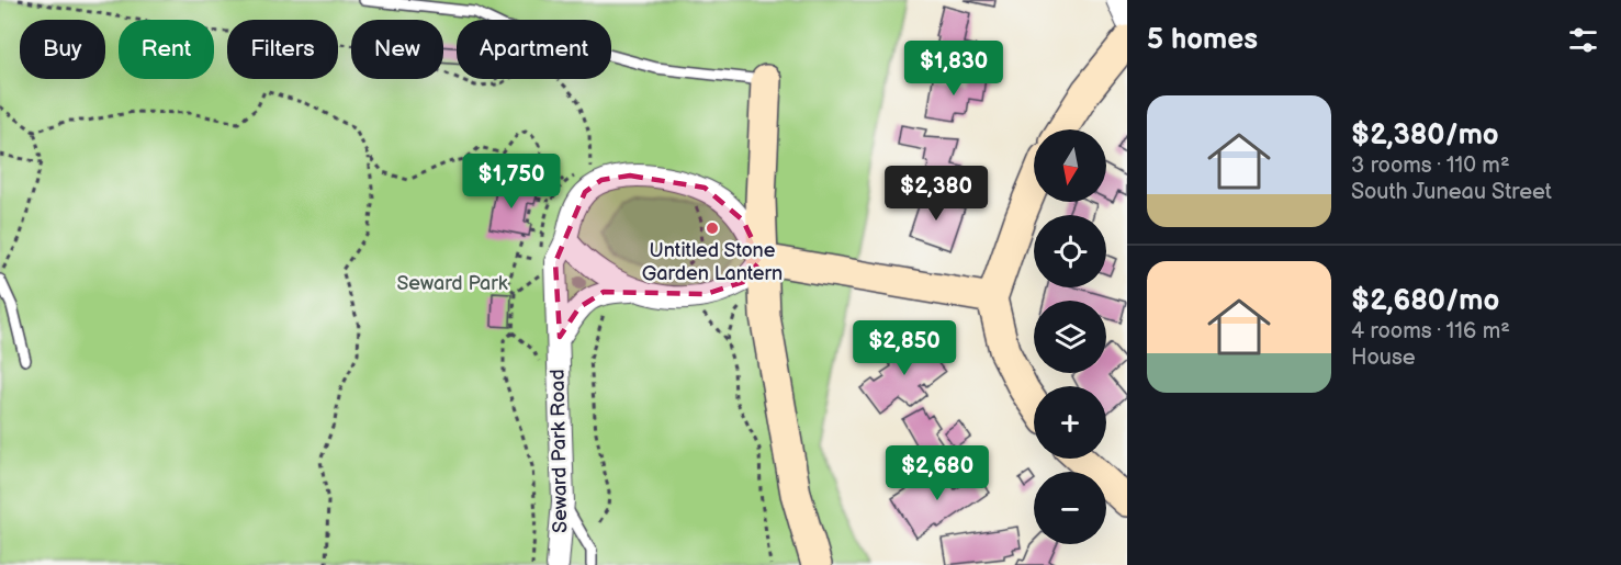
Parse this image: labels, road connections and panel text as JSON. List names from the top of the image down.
{
  "streets": {
    "street": ["Seward Park Road"]
  },
  "parks": ["Seward Park"],
  "places": ["Untitled Stone Garden Lantern"],
  "north": "bottom",
  "page": {
    "heading": "5 homes",
    "chip": [
      "Buy",
      "Rent",
      "Filters",
      "New",
      "Apartment"
    ],
    "price": [
      "$1,830",
      "$1,750",
      "$2,380",
      "$2,850",
      "$2,680"
    ],
    "list": [
      {
        "name": "$2,380/mo",
        "note": "3 rooms · 110 m² · South Juneau Street"
      },
      {
        "name": "$2,680/mo",
        "note": "4 rooms · 116 m² · House"
      }
    ],
    "map_buttons": ["+", "−"]
  }
}
